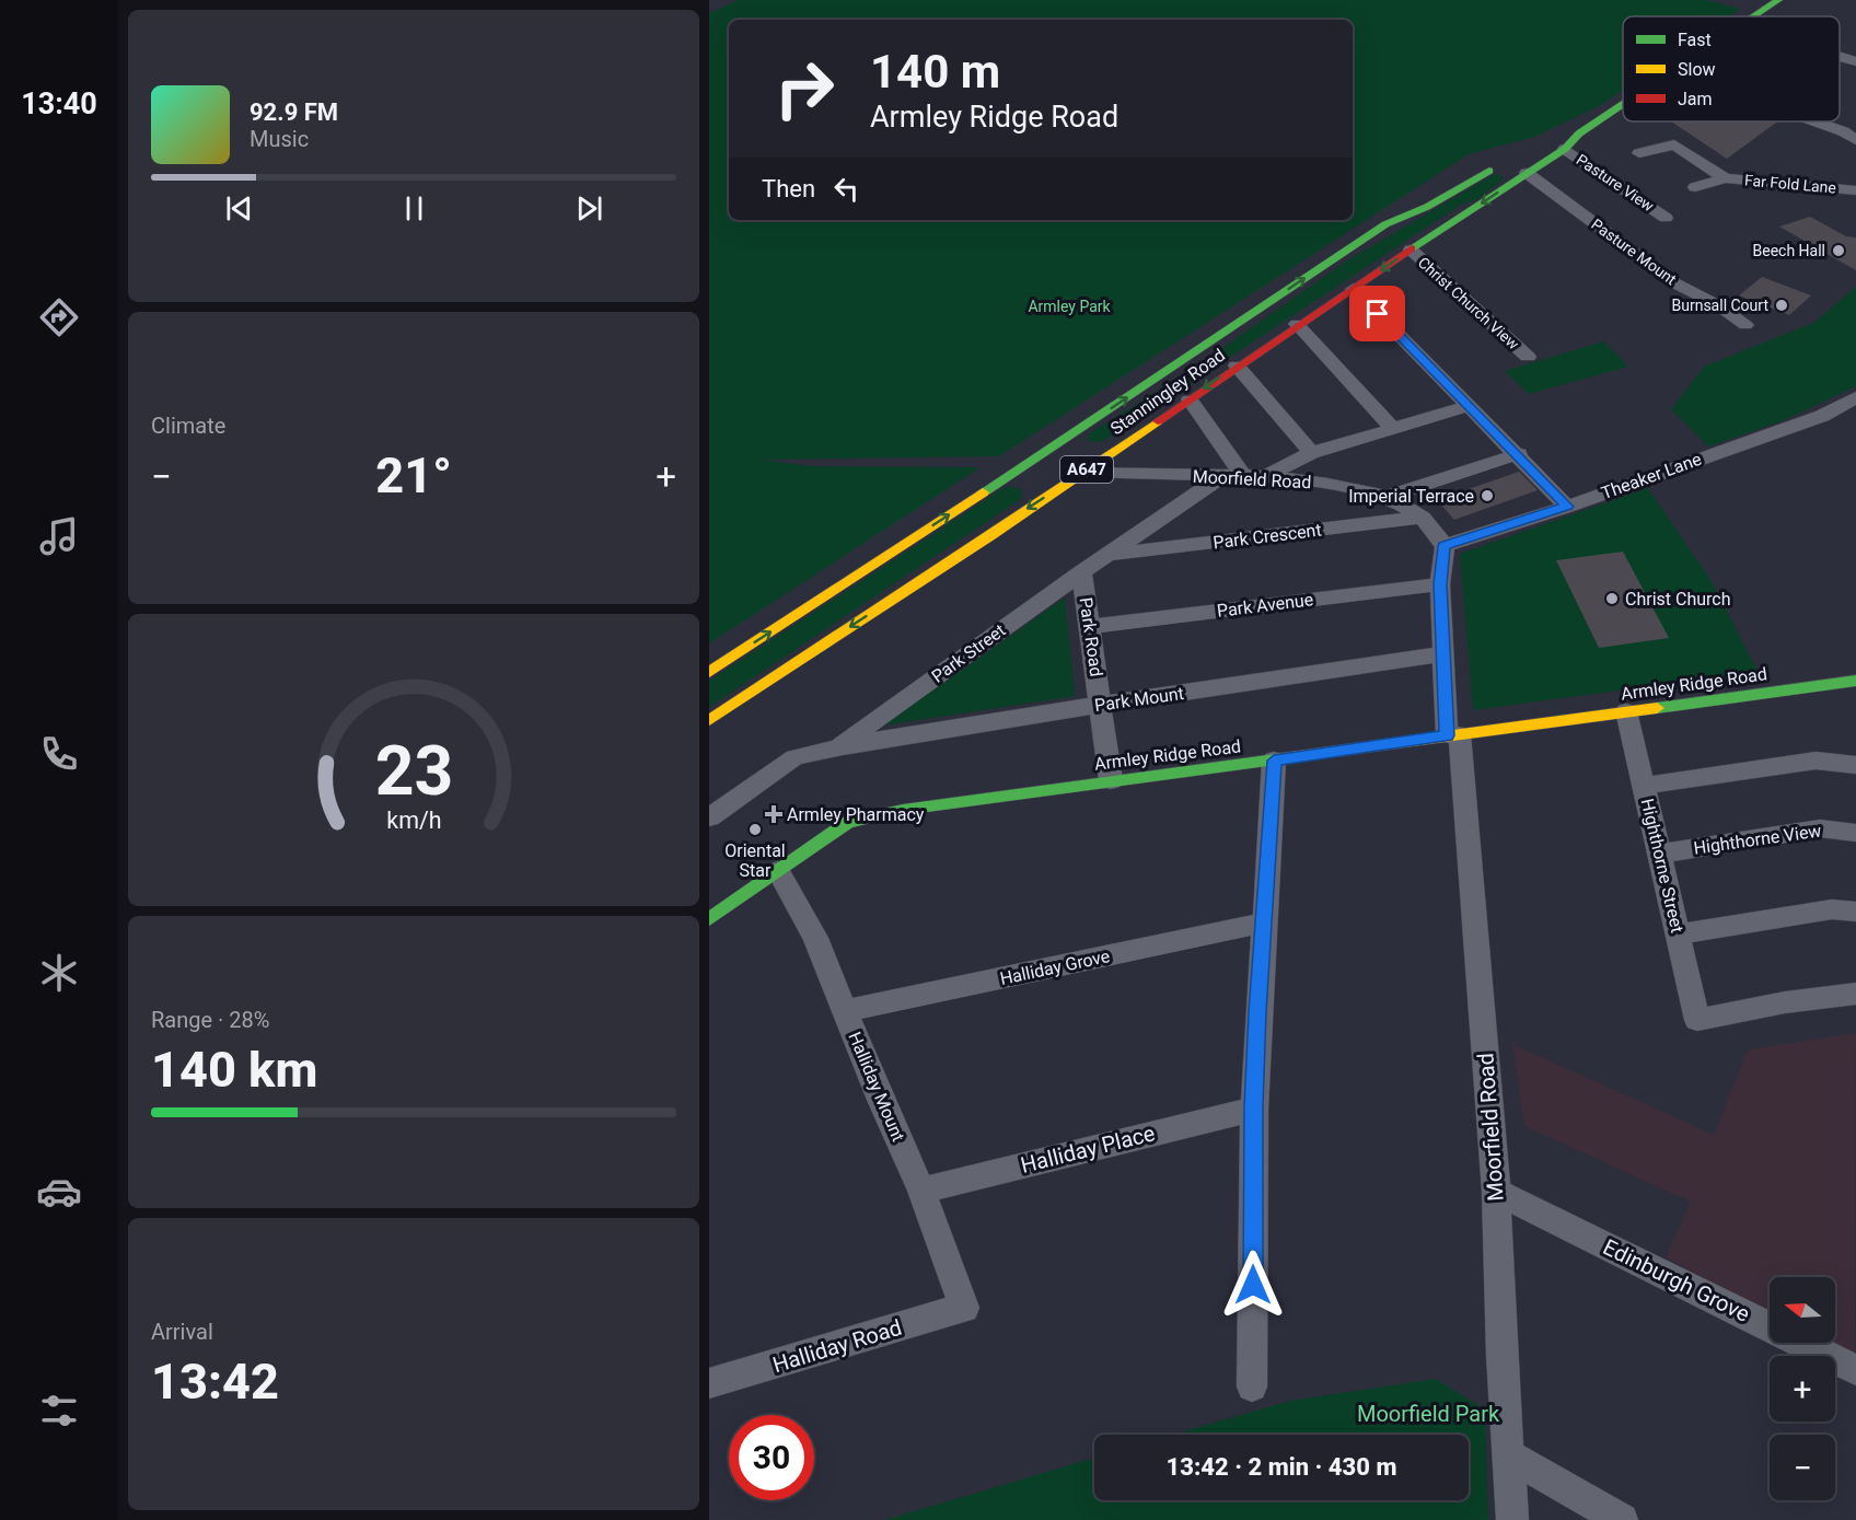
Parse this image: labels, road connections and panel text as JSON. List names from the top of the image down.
{
  "streets": {
    "main road": ["Stanningley Road", "A647", "Armley Ridge Road"],
    "street": [
      "Pasture View",
      "Far Fold Lane",
      "Pasture Mount",
      "Christ Church View",
      "Theaker Lane",
      "Moorfield Road",
      "Park Crescent",
      "Park Avenue",
      "Park Road",
      "Park Street",
      "Park Mount",
      "Highthorne View",
      "Highthorne Street",
      "Halliday Grove",
      "Halliday Mount",
      "Halliday Place",
      "Edinburgh Grove",
      "Halliday Road"
    ]
  },
  "crossings": [
    ["Pasture View", "Stanningley Road"],
    ["Pasture Mount", "Stanningley Road"],
    ["Christ Church View", "Stanningley Road"],
    ["Stanningley Road", "Moorfield Road"],
    ["Theaker Lane", "Moorfield Road"],
    ["Moorfield Road", "Park Crescent"],
    ["Moorfield Road", "Park Avenue"],
    ["Moorfield Road", "Park Street"],
    ["Moorfield Road", "Armley Ridge Road"],
    ["Moorfield Road", "Park Mount"],
    ["Moorfield Road", "Edinburgh Grove"],
    ["Park Crescent", "Park Street"],
    ["Park Avenue", "Park Road"],
    ["Park Road", "Park Street"],
    ["Park Road", "Armley Ridge Road"],
    ["Park Road", "Park Mount"],
    ["Park Street", "Park Mount"],
    ["Armley Ridge Road", "Highthorne Street"],
    ["Armley Ridge Road", "Halliday Mount"],
    ["Highthorne View", "Highthorne Street"],
    ["Halliday Grove", "Halliday Mount"],
    ["Halliday Mount", "Halliday Place"],
    ["Halliday Mount", "Halliday Road"]
  ],
  "parks": ["Armley Park", "Moorfield Park"],
  "places": {
    "other": [
      "Beech Hall",
      "Burnsall Court",
      "Imperial Terrace",
      "Christ Church",
      "Oriental Star"
    ],
    "health": ["Armley Pharmacy"]
  },
  "legend": ["Fast", "Slow", "Jam"],
  "north": "left",
  "page": {
    "tabs": "13:40",
    "turn": ["140 m", "Armley Ridge Road"],
    "song": ["92.9 FM", "Music"],
    "then": "Then",
    "tile": [
      "Climate",
      ["Range · 28%", "140 km"],
      ["Arrival", "13:42"]
    ],
    "heat": ["−", "21°", "+"],
    "map_buttons": ["+", "−"],
    "limit": "30",
    "trip": "13:42 · 2 min · 430 m",
    "gauge": ["23", "km/h"]
  }
}
